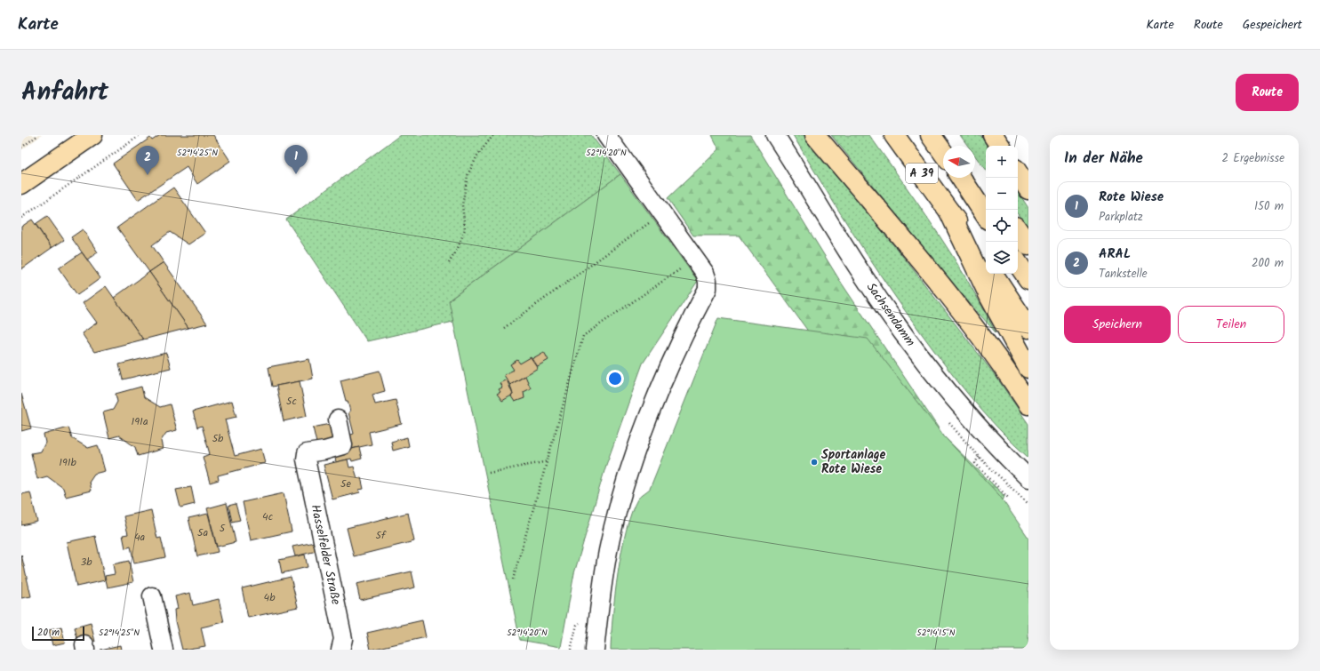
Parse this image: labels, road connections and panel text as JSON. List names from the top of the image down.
{
  "streets": {
    "main road": ["A 39"],
    "street": ["Sachsendamm", "Hasselfelder Straße"]
  },
  "places": ["Sportanlage Rote Wiese"],
  "house_numbers": [
    "5c",
    "191a",
    "5b",
    "191b",
    "5e",
    "4c",
    "5",
    "5a",
    "5f",
    "4a",
    "3b",
    "4b"
  ],
  "scale_bar": "20 m",
  "north": "left",
  "page": {
    "header": "Karte",
    "nav": ["Karte", "Route", "Gespeichert"],
    "title": "Anfahrt",
    "buttons": [
      "Route",
      ["Speichern", "Teilen"]
    ],
    "heading": ["In der Nähe", "2 Ergebnisse"],
    "pins": ["1", "2"],
    "map_buttons": ["+", "−"],
    "list": [
      {
        "mark": "1",
        "name": "Rote Wiese",
        "note": "Parkplatz",
        "value": "150 m"
      },
      {
        "mark": "2",
        "name": "ARAL",
        "note": "Tankstelle",
        "value": "200 m"
      }
    ],
    "scale": "20 m"
  },
  "coordinates": ["52°14'25\"N", "52°14'20\"N", "52°14'15\"N"]
}
